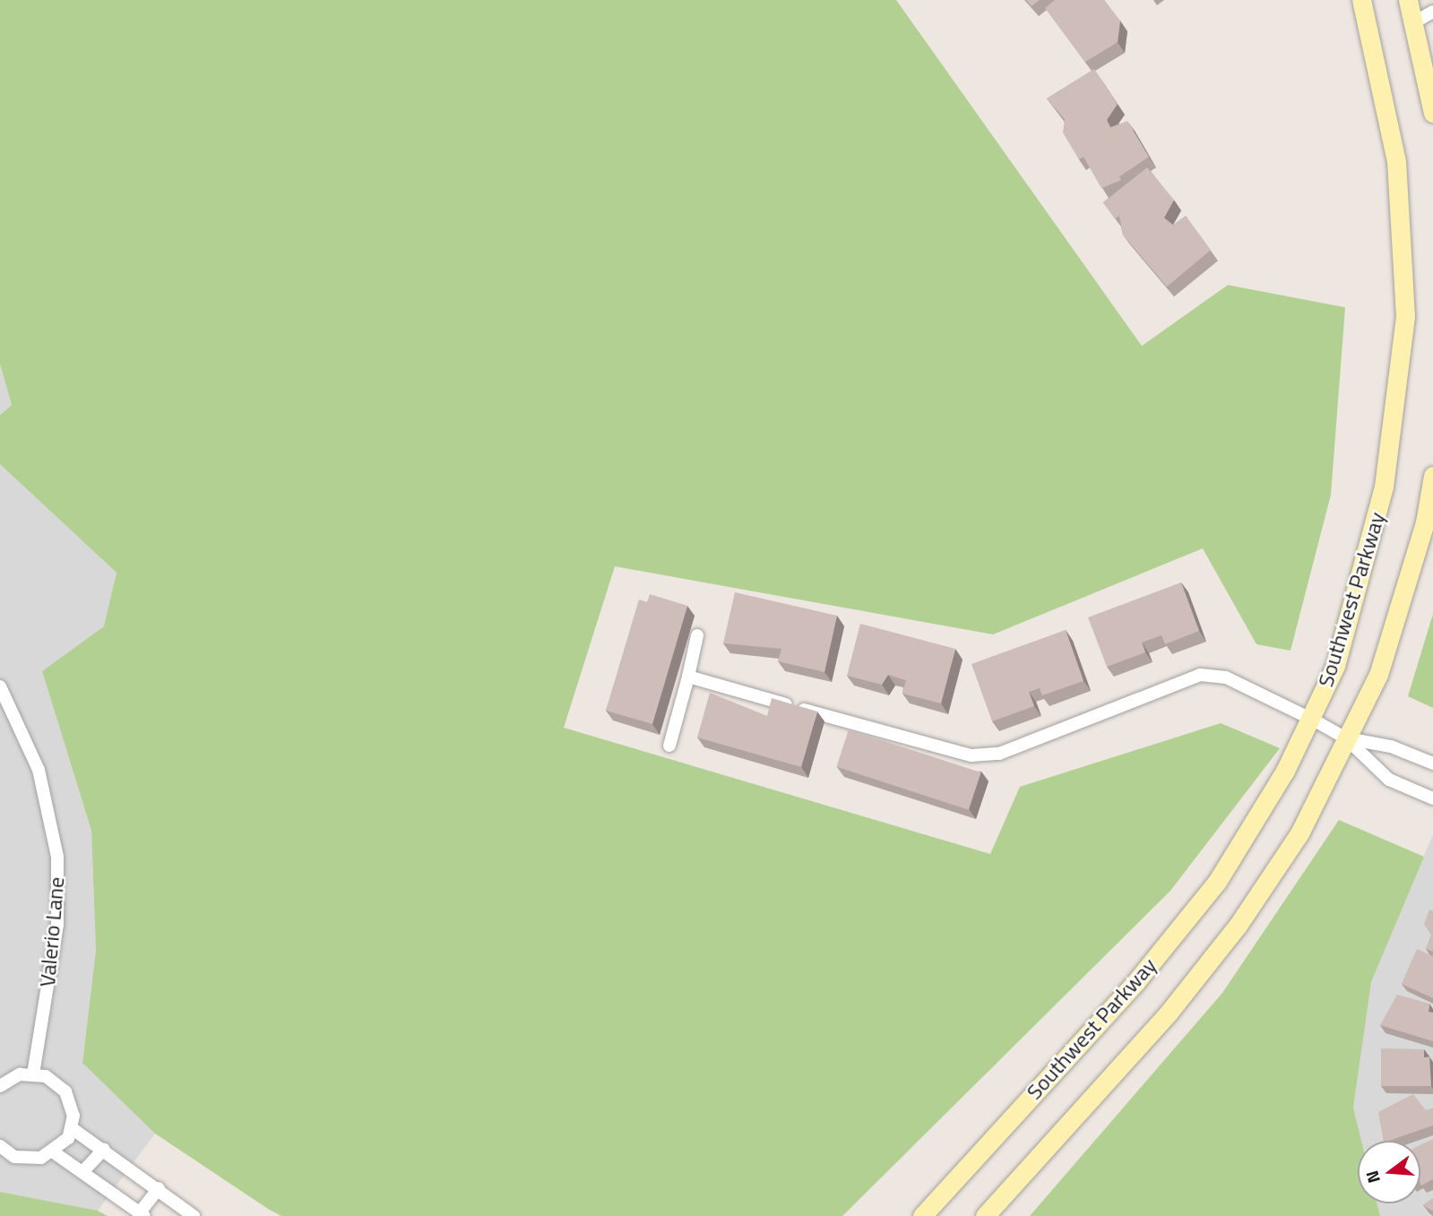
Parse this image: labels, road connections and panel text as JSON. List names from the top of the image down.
{
  "streets": {
    "main road": ["Southwest Parkway"],
    "street": ["Valerio Lane"]
  },
  "north": "left"
}
